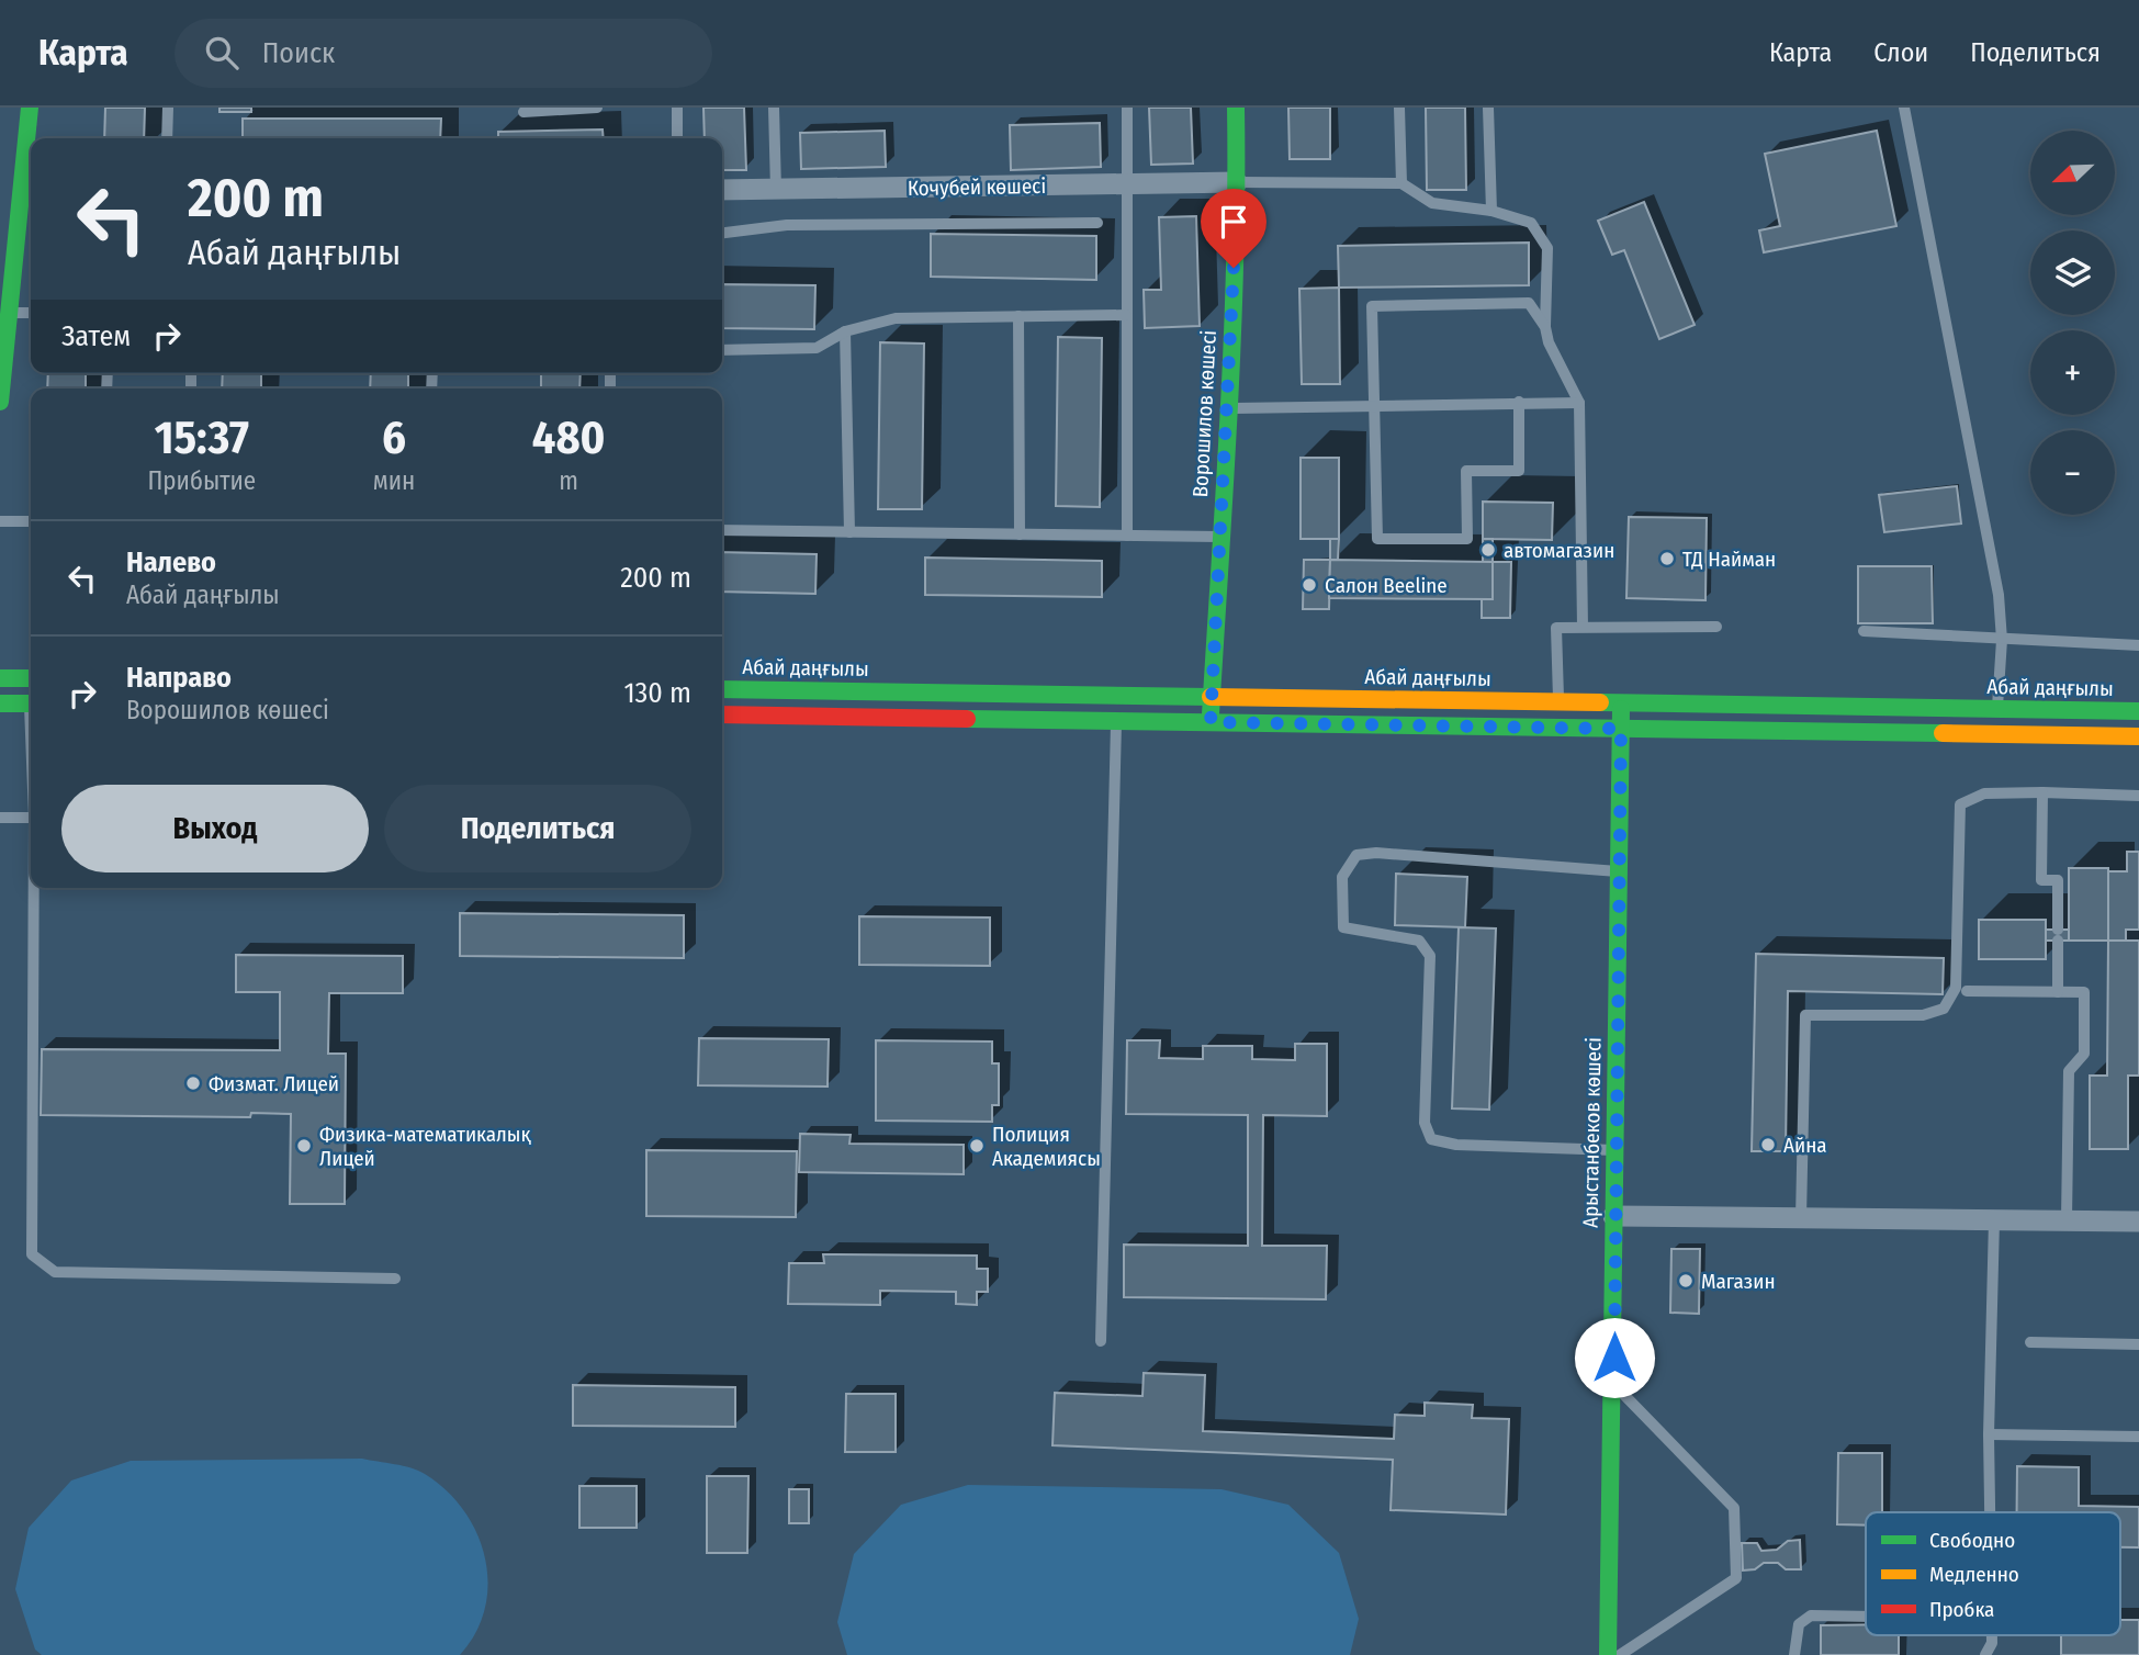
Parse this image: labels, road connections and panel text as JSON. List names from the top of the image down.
{
  "streets": {
    "main road": ["Ворошилов көшесі", "Абай даңғылы", "Арыстанбеков көшесі"],
    "street": ["Кочубей көшесі"]
  },
  "crossings": [
    ["Кочубей көшесі", "Ворошилов көшесі"],
    ["Ворошилов көшесі", "Абай даңғылы"],
    ["Абай даңғылы", "Арыстанбеков көшесі"]
  ],
  "places": [
    "автомагазин",
    "ТД Найман",
    "Cалон Beeline",
    "Физмат. Лицей",
    "Айна",
    "Физика-математикалық Лицей",
    "Полиция Академиясы",
    "Магазин"
  ],
  "legend": ["Свободно", "Медленно", "Пробка"],
  "north": "bottom left",
  "page": {
    "header": "Карта",
    "search": "Поиск",
    "nav": ["Карта", "Слои", "Поделиться"],
    "map_buttons": ["+", "−"],
    "turn": ["200 m", "Абай даңғылы"],
    "then": "Затем",
    "eta": [
      "15:37",
      "Прибытие",
      "6",
      "мин",
      "480",
      "m"
    ],
    "list": [
      {
        "name": "Налево",
        "note": "Абай даңғылы",
        "value": "200 m"
      },
      {
        "name": "Направо",
        "note": "Ворошилов көшесі",
        "value": "130 m"
      }
    ],
    "buttons": ["Выход", "Поделиться"]
  }
}
